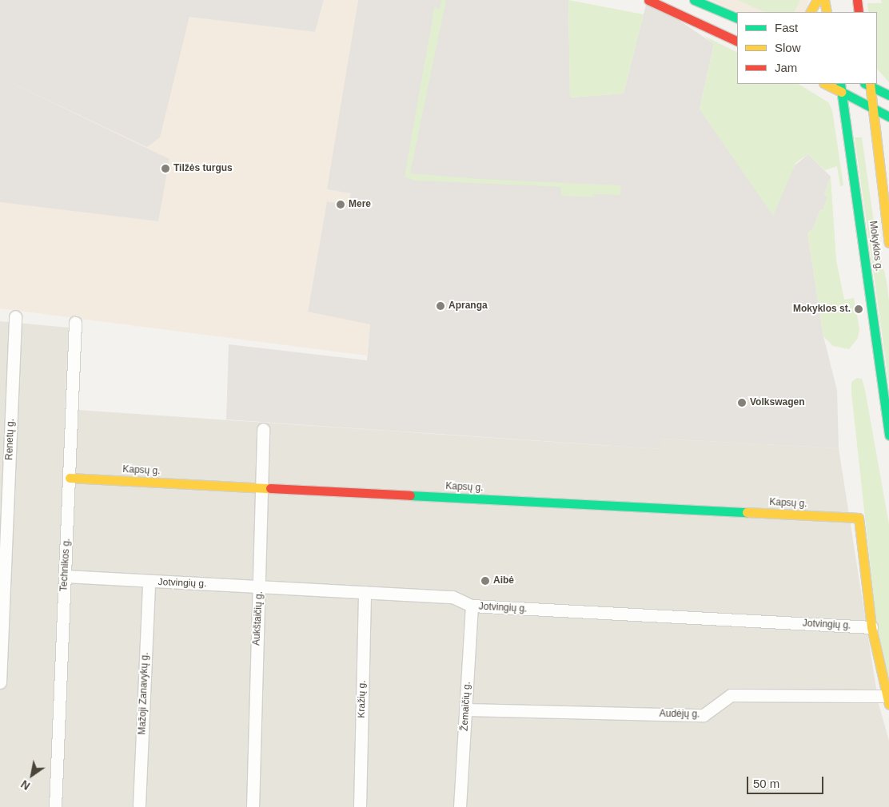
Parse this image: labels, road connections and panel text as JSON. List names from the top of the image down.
{
  "streets": {
    "street": [
      "Mokyklos g.",
      "Renetų g.",
      "Kapsų g.",
      "Technikos g.",
      "Jotvingių g.",
      "Aukštaičių g.",
      "Mažoji Zanavykų g.",
      "Kražių g.",
      "Žemaičių g.",
      "Audėjų g."
    ]
  },
  "crossings": [
    ["Kapsų g.", "Technikos g."],
    ["Kapsų g.", "Jotvingių g."],
    ["Kapsų g.", "Aukštaičių g."],
    ["Technikos g.", "Jotvingių g."],
    ["Jotvingių g.", "Aukštaičių g."],
    ["Jotvingių g.", "Mažoji Zanavykų g."],
    ["Jotvingių g.", "Kražių g."],
    ["Jotvingių g.", "Žemaičių g."],
    ["Žemaičių g.", "Audėjų g."]
  ],
  "places": [
    "Tilžės turgus",
    "Mere",
    "Apranga",
    "Mokyklos st.",
    "Volkswagen",
    "Aibė"
  ],
  "legend": ["Fast", "Slow", "Jam"],
  "scale_bar": "50 m",
  "north": "bottom left"
}
